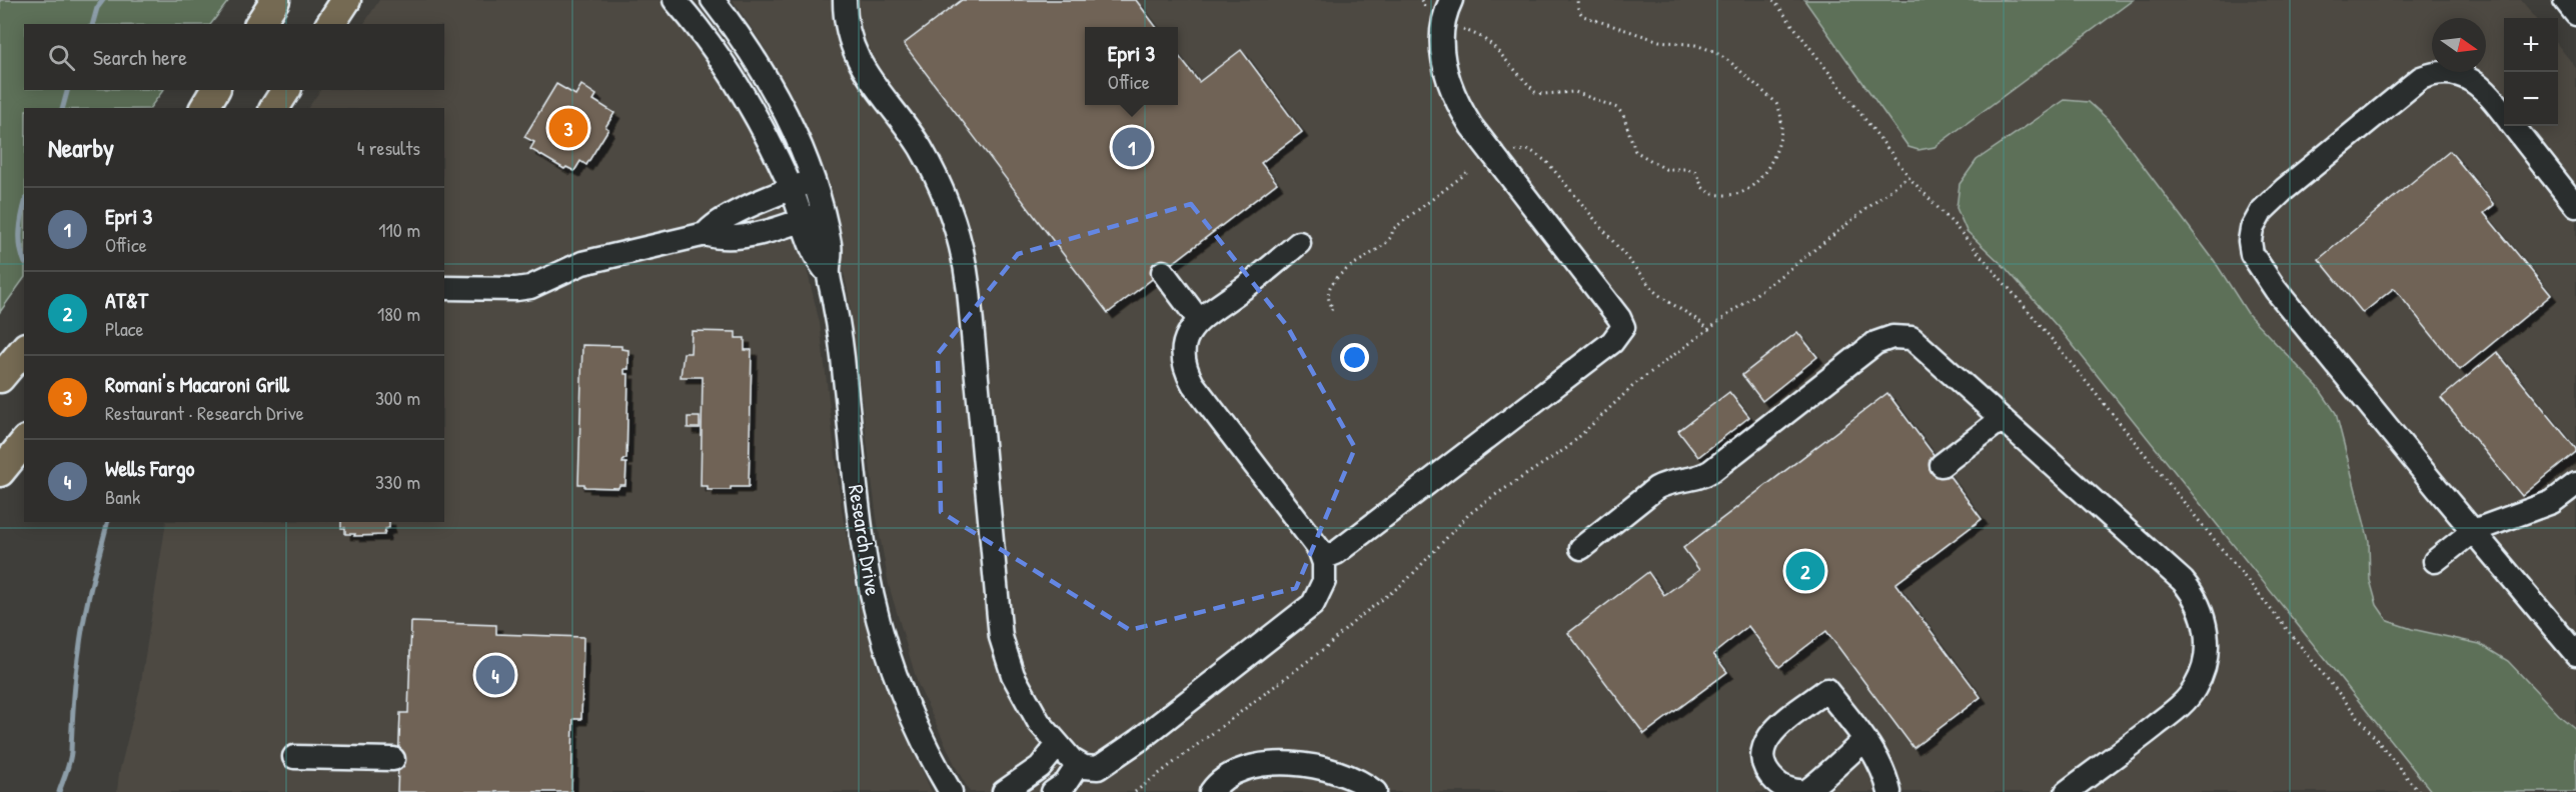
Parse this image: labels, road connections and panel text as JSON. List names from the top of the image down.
{
  "streets": {
    "street": ["Research Drive"]
  },
  "north": "right",
  "page": {
    "map_buttons": ["+", "−"],
    "search": "Search here",
    "popup": ["Epri 3", "Office"],
    "pins": [
      "3",
      "1",
      "2",
      "4"
    ],
    "heading": ["Nearby", "4 results"],
    "list": [
      {
        "mark": "1",
        "name": "Epri 3",
        "note": "Office",
        "value": "110 m"
      },
      {
        "mark": "2",
        "name": "AT&T",
        "note": "Place",
        "value": "180 m"
      },
      {
        "mark": "3",
        "name": "Romani's Macaroni Grill",
        "note": "Restaurant · Research Drive",
        "value": "300 m"
      },
      {
        "mark": "4",
        "name": "Wells Fargo",
        "note": "Bank",
        "value": "330 m"
      }
    ]
  }
}
